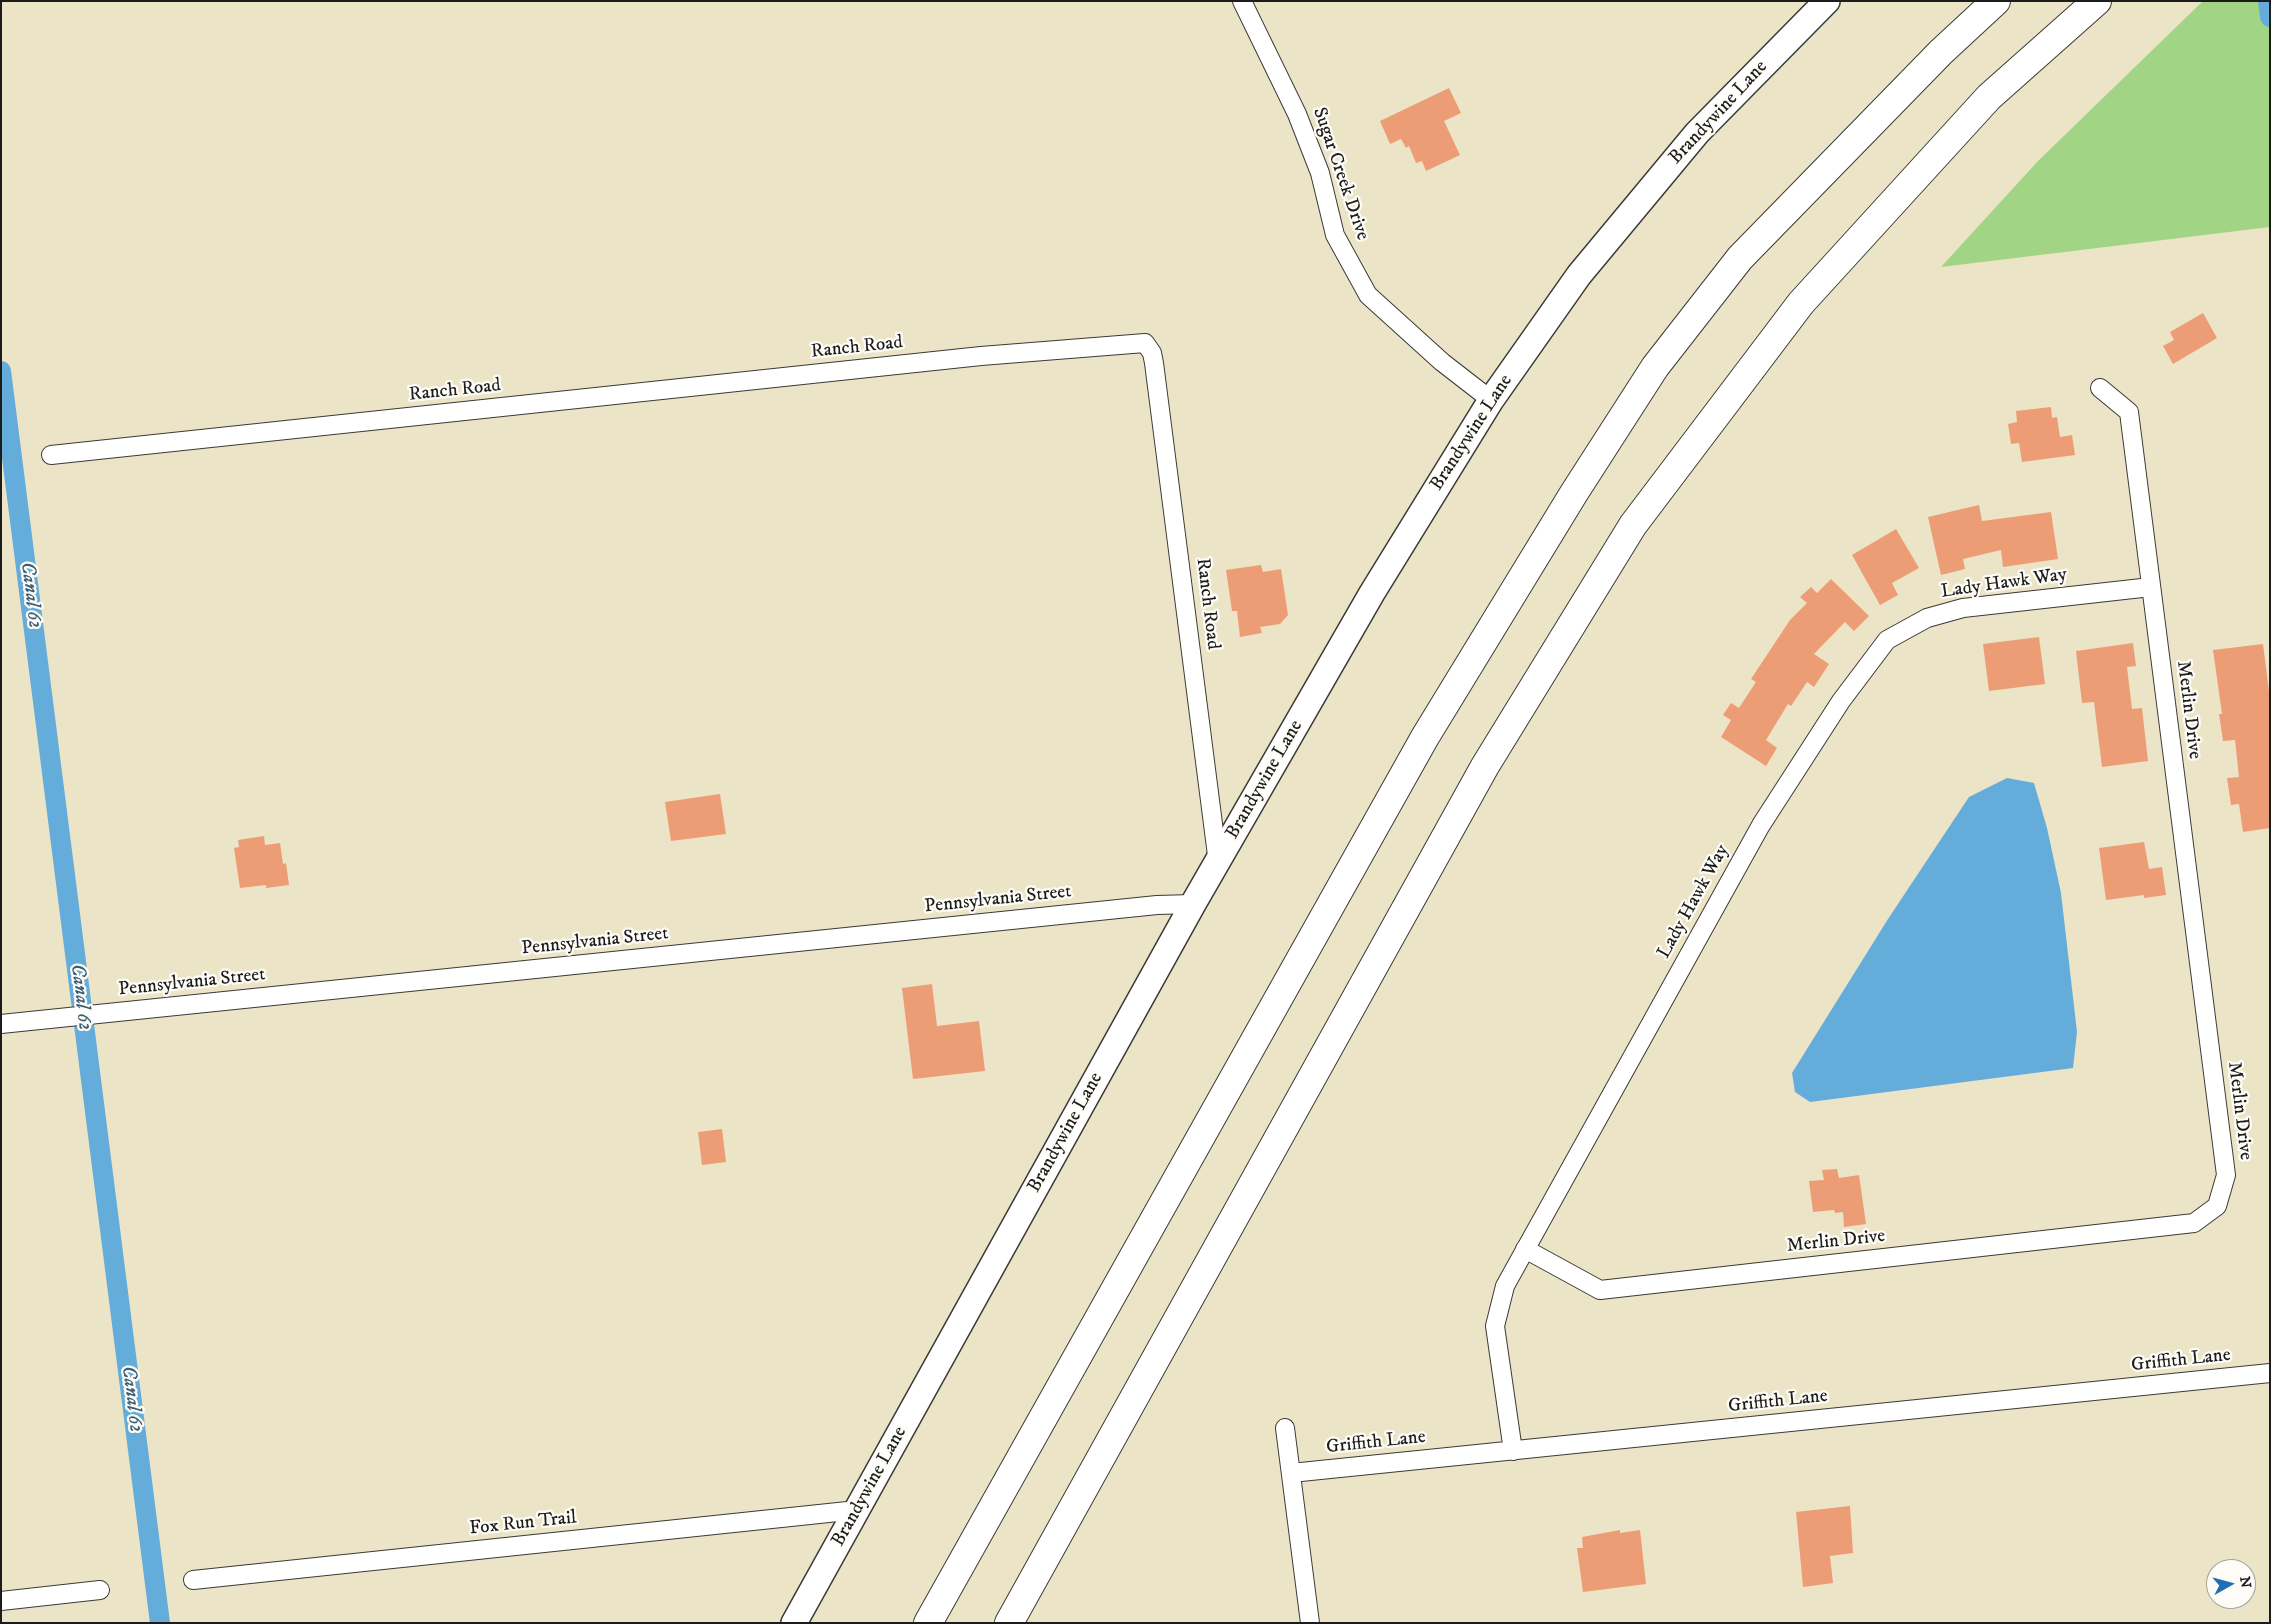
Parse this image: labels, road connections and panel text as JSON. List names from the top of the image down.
{
  "streets": {
    "street": [
      "Brandywine Lane",
      "Sugar Creek Drive",
      "Ranch Road",
      "Lady Hawk Way",
      "Merlin Drive",
      "Pennsylvania Street",
      "Griffith Lane",
      "Fox Run Trail"
    ]
  },
  "crossings": [
    ["Brandywine Lane", "Sugar Creek Drive"],
    ["Brandywine Lane", "Ranch Road"],
    ["Brandywine Lane", "Pennsylvania Street"],
    ["Brandywine Lane", "Fox Run Trail"],
    ["Lady Hawk Way", "Merlin Drive"],
    ["Lady Hawk Way", "Griffith Lane"]
  ],
  "water": ["Canal 62"],
  "north": "right"
}
